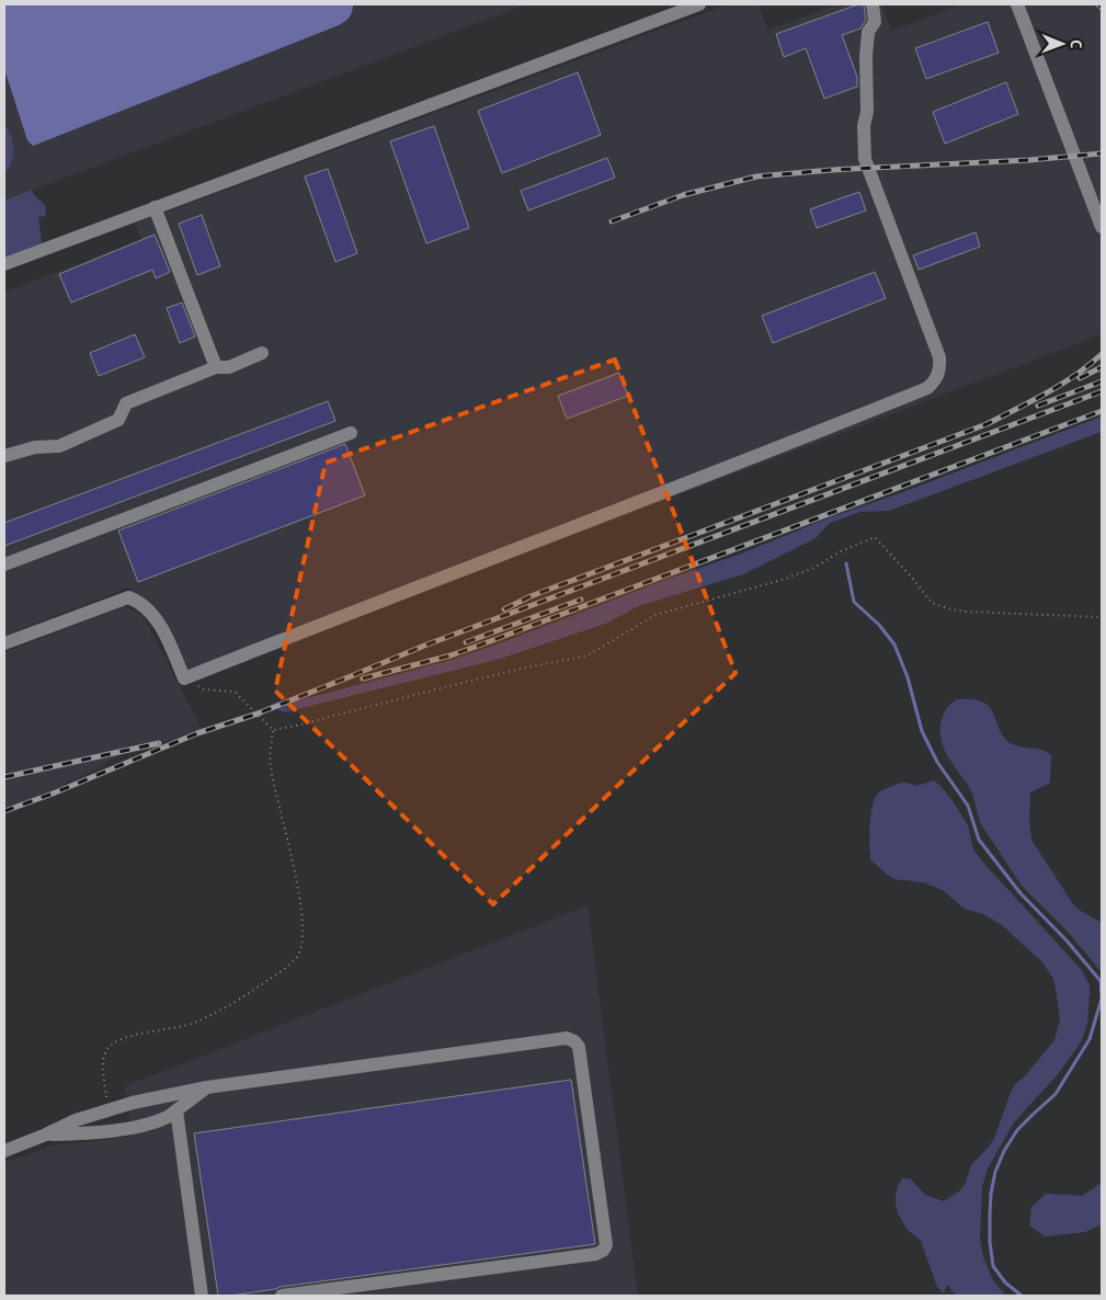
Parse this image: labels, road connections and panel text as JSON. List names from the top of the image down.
{
  "north": "right"
}
